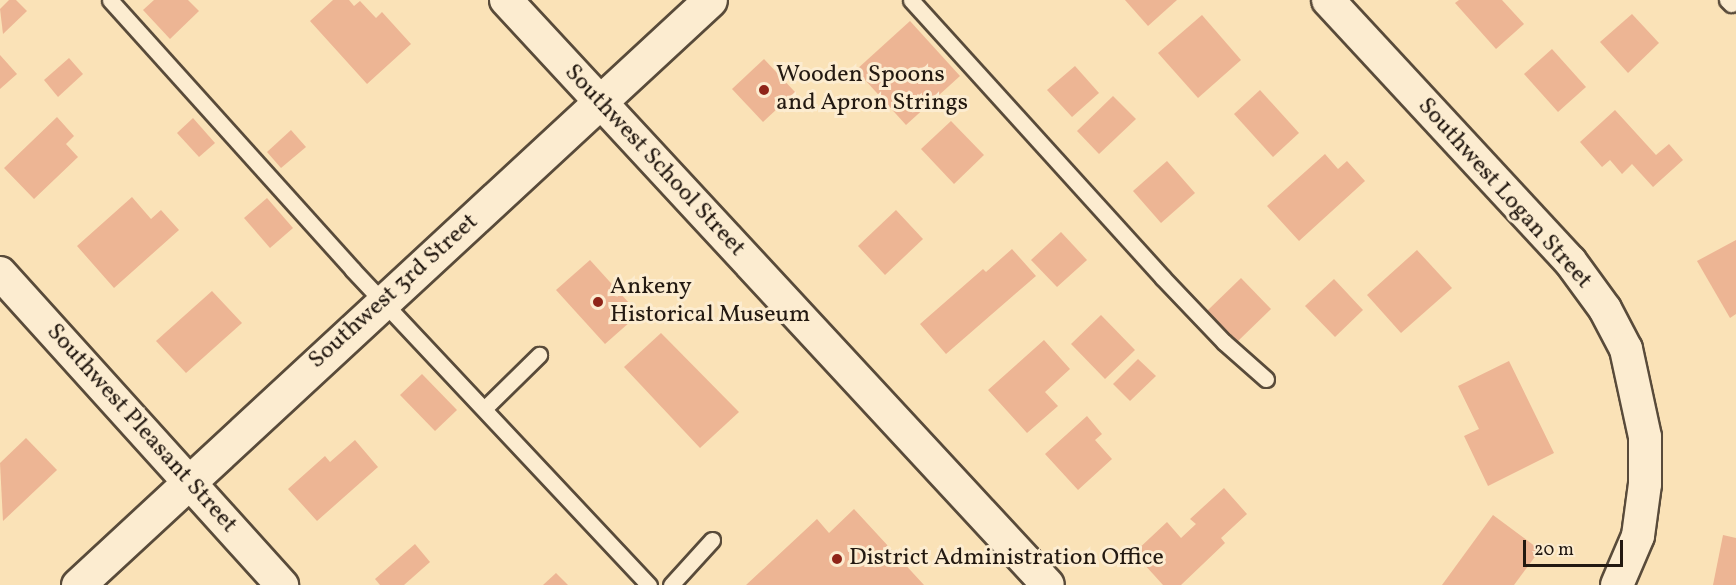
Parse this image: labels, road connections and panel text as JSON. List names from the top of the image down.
{
  "streets": {
    "street": [
      "Southwest School Street",
      "Southwest Logan Street",
      "Southwest 3rd Street",
      "Southwest Pleasant Street"
    ]
  },
  "crossings": [
    ["Southwest School Street", "Southwest 3rd Street"],
    ["Southwest 3rd Street", "Southwest Pleasant Street"]
  ],
  "places": ["Wooden Spoons and Apron Strings", "Ankeny Historical Museum", "District Administration Office"],
  "scale_bar": "20 m"
}
